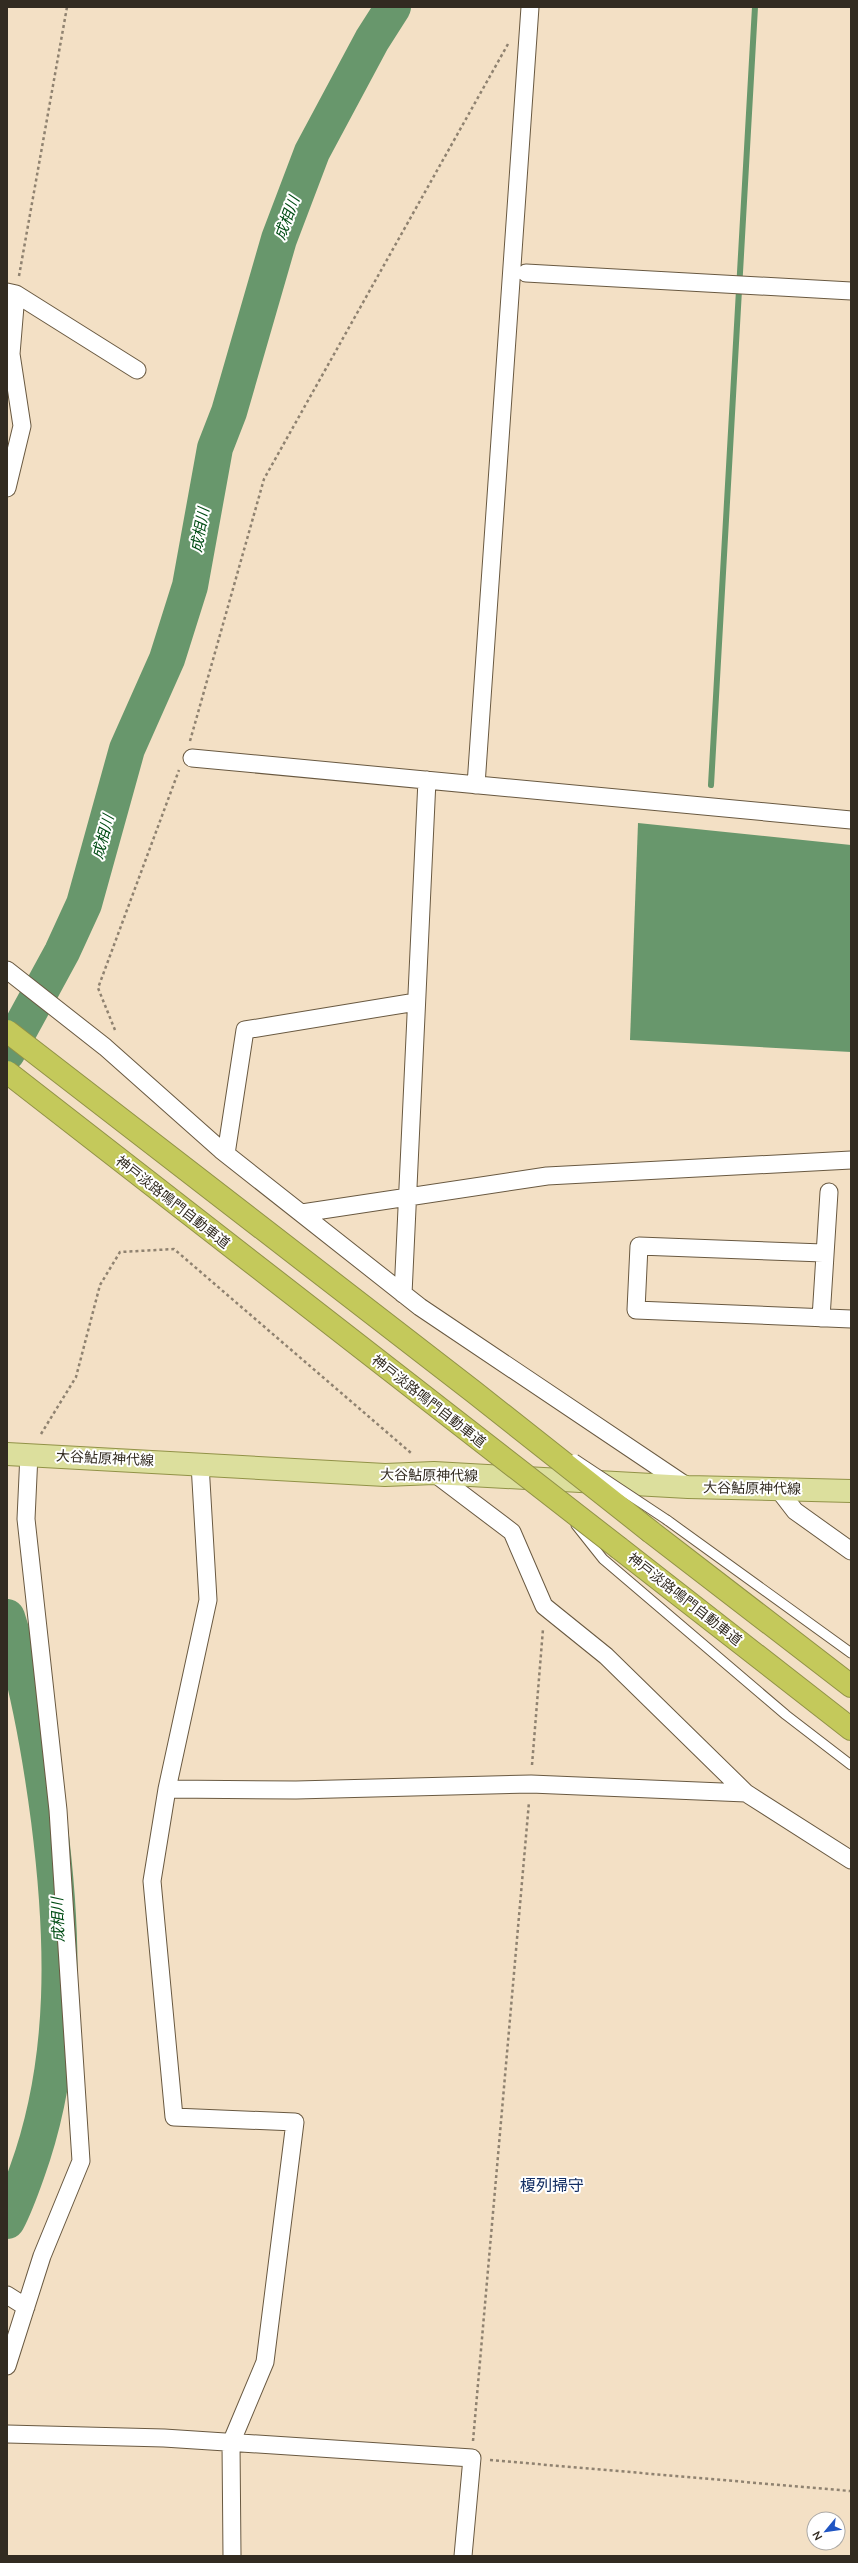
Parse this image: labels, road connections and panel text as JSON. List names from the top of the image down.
{
  "streets": {
    "highway": ["神戸淡路鳴門自動車道"],
    "main road": ["大谷鮎原神代線"]
  },
  "districts": ["榎列掃守"],
  "water": ["成相川"],
  "north": "bottom left"
}
